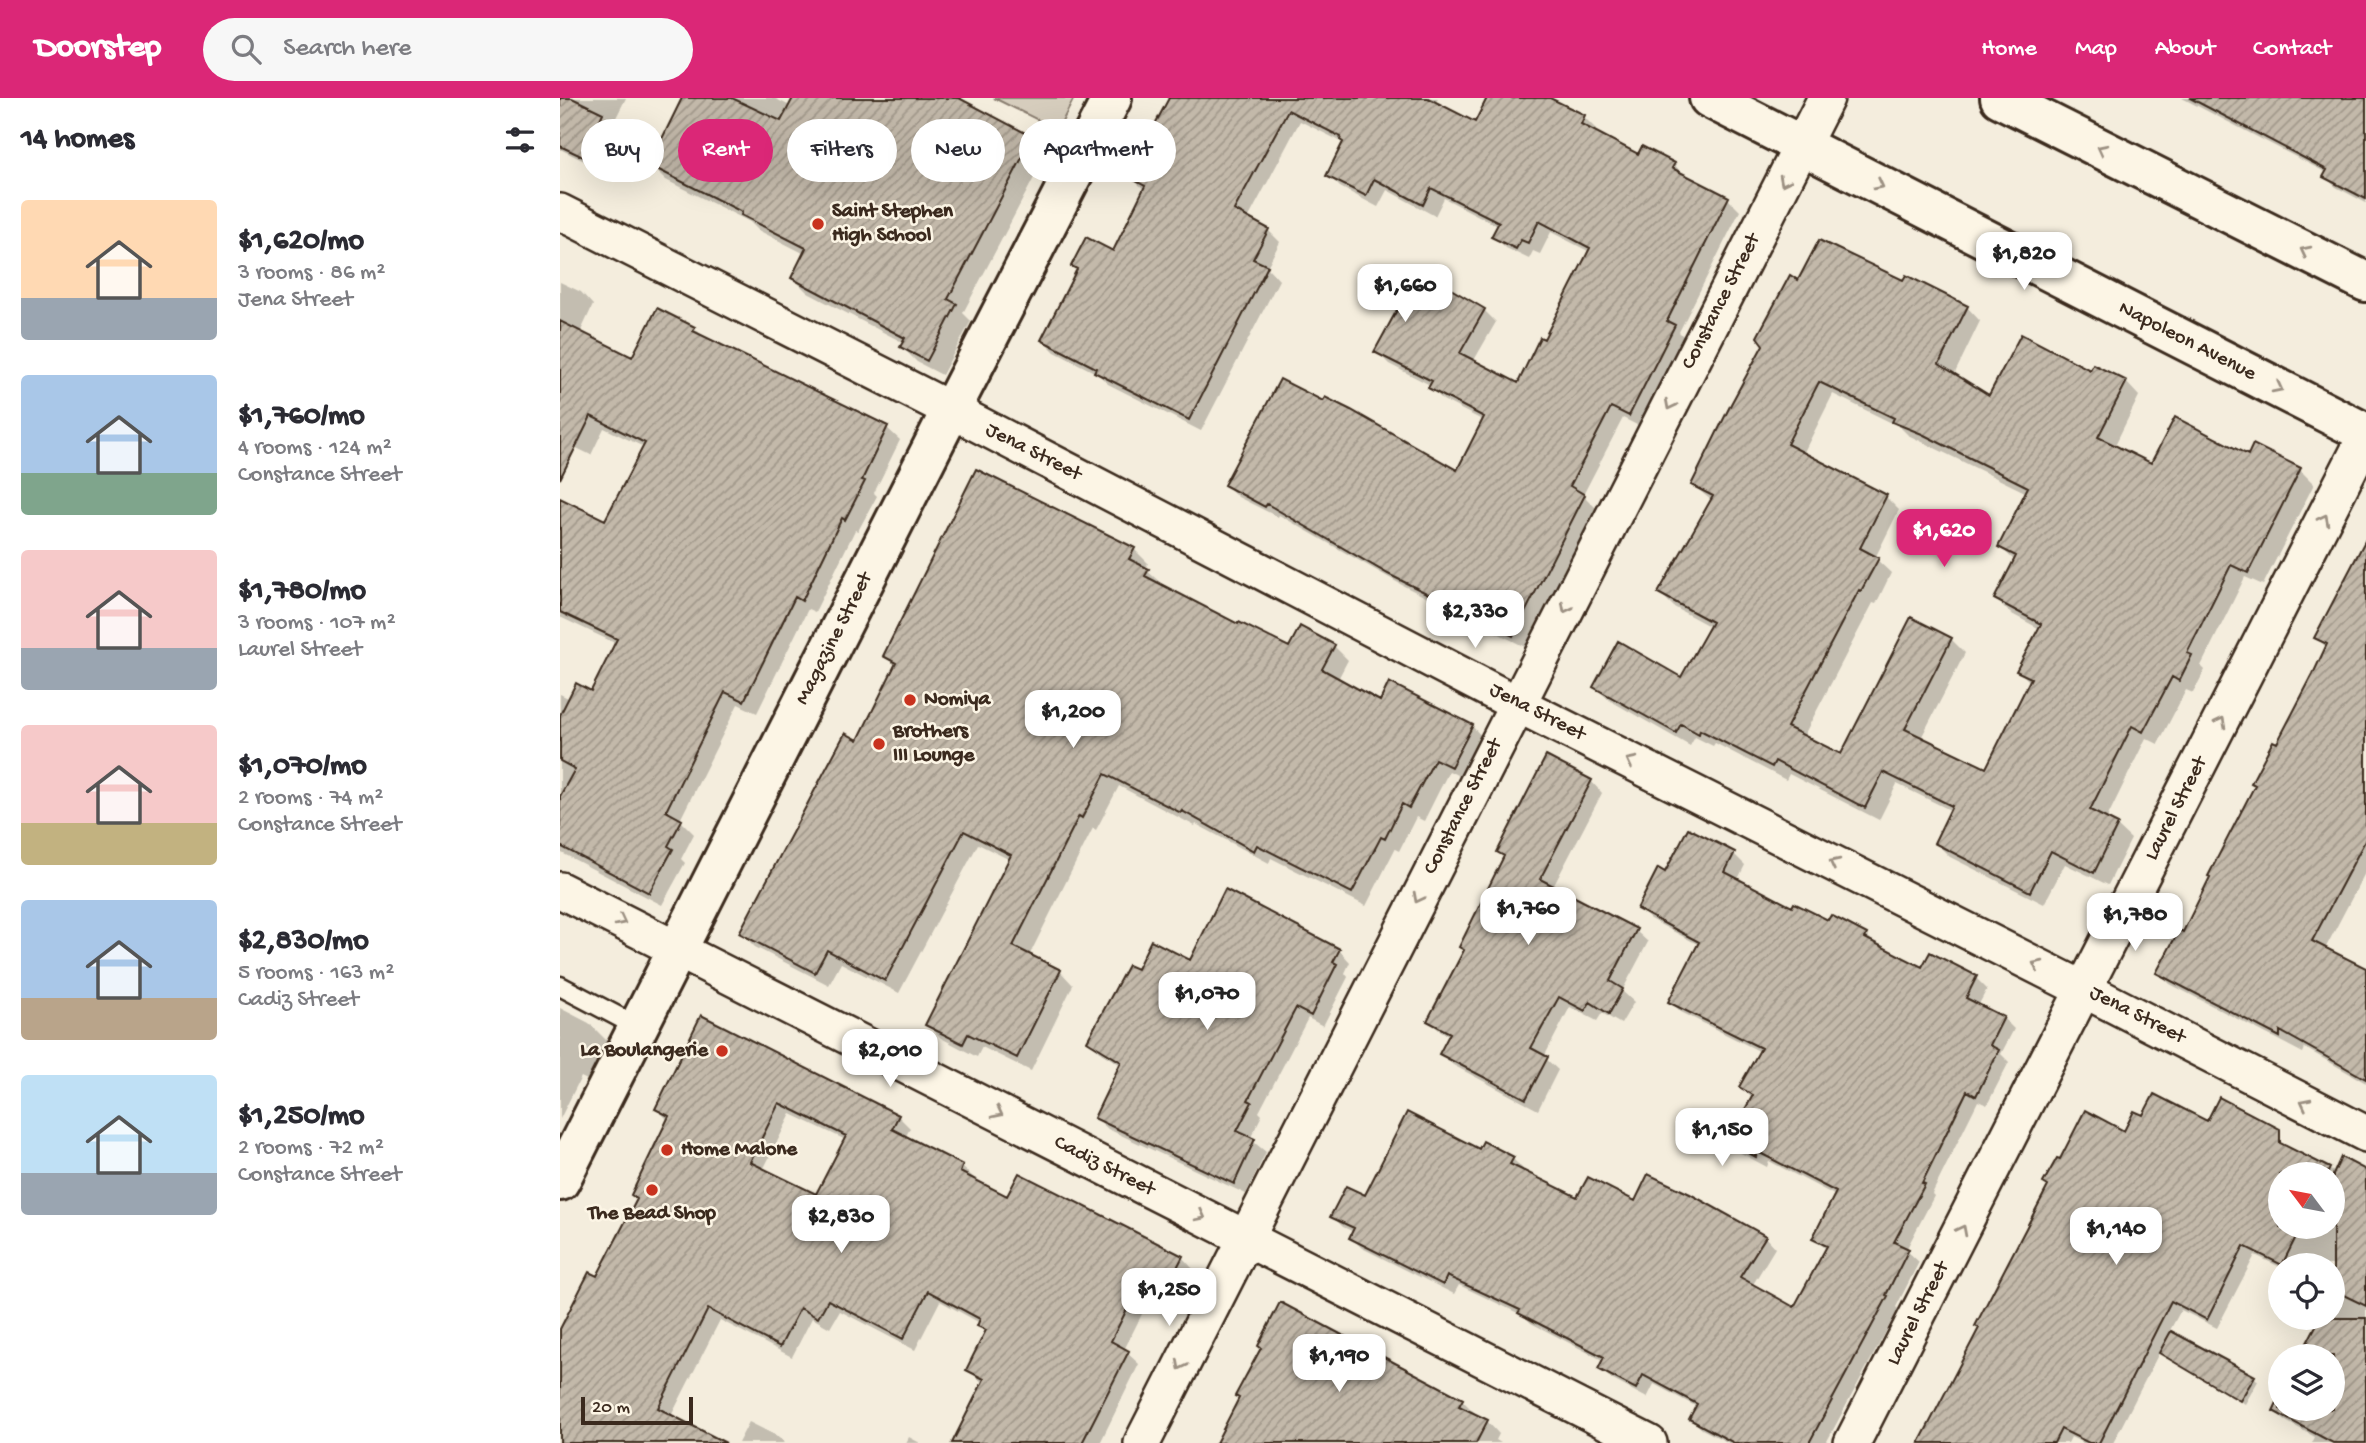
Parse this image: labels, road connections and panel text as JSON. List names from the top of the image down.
{
  "streets": {
    "street": [
      "Constance Street",
      "Napoleon Avenue",
      "Jena Street",
      "Magazine Street",
      "Laurel Street",
      "Cadiz Street"
    ]
  },
  "crossings": [
    ["Constance Street", "Napoleon Avenue"],
    ["Constance Street", "Jena Street"],
    ["Constance Street", "Cadiz Street"],
    ["Napoleon Avenue", "Laurel Street"],
    ["Jena Street", "Magazine Street"],
    ["Jena Street", "Laurel Street"],
    ["Magazine Street", "Cadiz Street"]
  ],
  "one_way": [
    "Constance Street",
    "Jena Street",
    "Laurel Street",
    "Cadiz Street"
  ],
  "places": [
    "Saint Stephen High School",
    "Nomiya",
    "Brothers III Lounge",
    "La Boulangerie",
    "Home Malone",
    "The Bead Shop"
  ],
  "scale_bar": "20 m",
  "north": "top left",
  "page": {
    "header": "Doorstep",
    "search": "Search here",
    "nav": [
      "Home",
      "Map",
      "About",
      "Contact"
    ],
    "heading": "14 homes",
    "chip": [
      "Buy",
      "Rent",
      "Filters",
      "New",
      "Apartment"
    ],
    "list": [
      {
        "name": "$1,620/mo",
        "note": "3 rooms · 86 m² · Jena Street"
      },
      {
        "name": "$1,760/mo",
        "note": "4 rooms · 124 m² · Constance Street"
      },
      {
        "name": "$1,780/mo",
        "note": "3 rooms · 107 m² · Laurel Street"
      },
      {
        "name": "$1,070/mo",
        "note": "2 rooms · 74 m² · Constance Street"
      },
      {
        "name": "$2,830/mo",
        "note": "5 rooms · 163 m² · Cadiz Street"
      },
      {
        "name": "$1,250/mo",
        "note": "2 rooms · 72 m² · Constance Street"
      }
    ],
    "price": [
      "$1,820",
      "$1,660",
      "$1,620",
      "$2,330",
      "$1,200",
      "$1,760",
      "$1,780",
      "$1,070",
      "$2,010",
      "$1,150",
      "$2,830",
      "$1,140",
      "$1,250",
      "$1,190"
    ],
    "scale": "20 m"
  }
}
